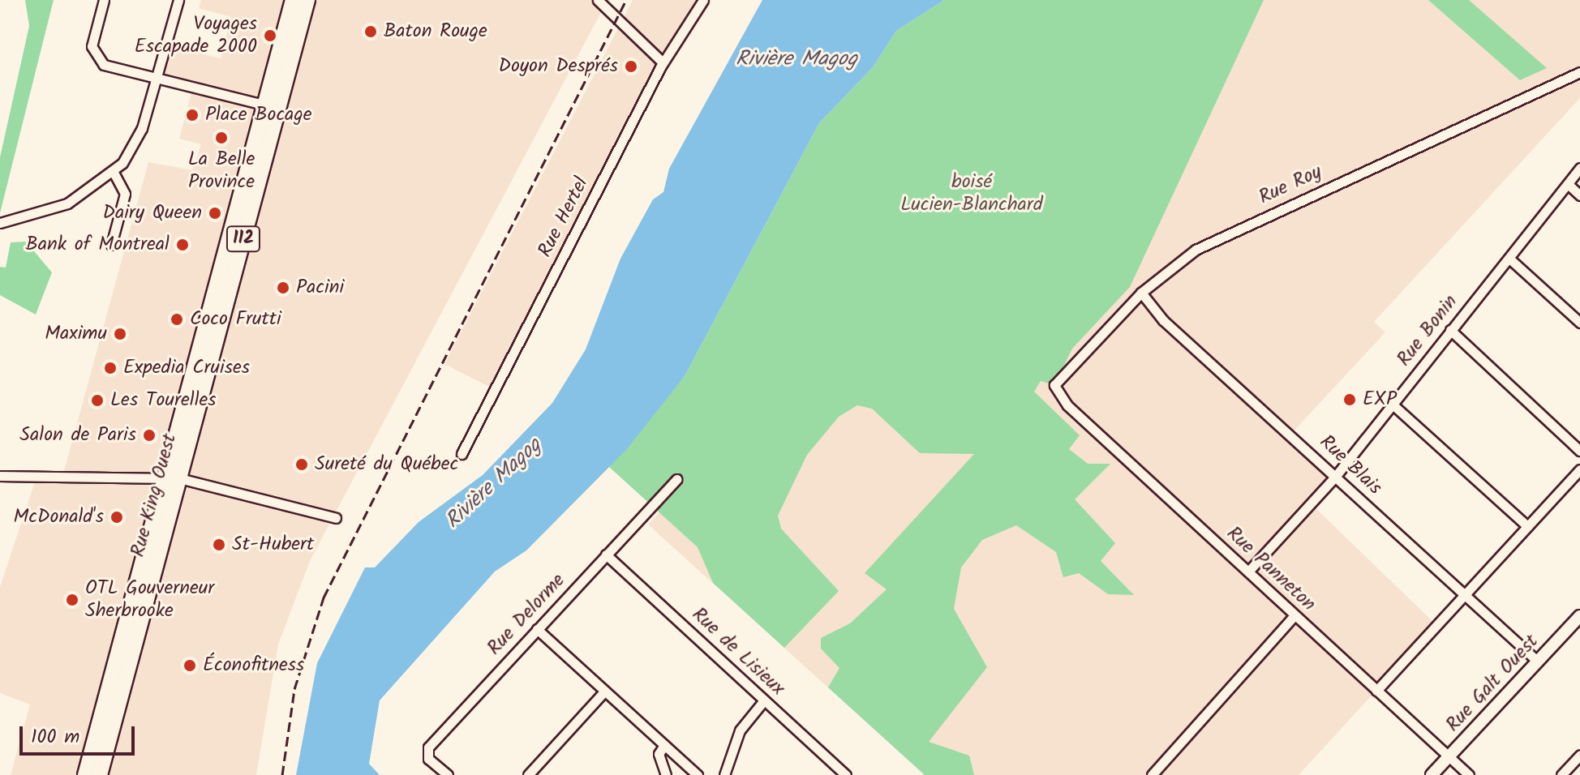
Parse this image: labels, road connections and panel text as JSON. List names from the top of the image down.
{
  "streets": {
    "main road": ["112", "Rue King Ouest"],
    "street": [
      "Rue Roy",
      "Rue Hertel",
      "Rue Bonin",
      "Rue Blais",
      "Rue Panneton",
      "Rue Delorme",
      "Rue de Lisieux",
      "Rue Galt Ouest"
    ]
  },
  "crossings": [
    ["Rue Roy", "Rue Blais"],
    ["Rue Roy", "Rue Panneton"],
    ["Rue Bonin", "Rue Blais"],
    ["Rue Bonin", "Rue Panneton"],
    ["Rue Blais", "Rue Galt Ouest"],
    ["Rue Panneton", "Rue Galt Ouest"],
    ["Rue Delorme", "Rue de Lisieux"]
  ],
  "water": ["Rivière Magog"],
  "parks": ["boisé Lucien-Blanchard"],
  "places": [
    "Baton Rouge",
    "Voyages Escapade 2000",
    "Doyon Després",
    "Place Bocage",
    "La Belle Province",
    "Dairy Queen",
    "Bank of Montreal",
    "Pacini",
    "Coco Frutti",
    "Maximu",
    "Expedia Cruises",
    "EXP",
    "Les Tourelles",
    "Salon de Paris",
    "Sureté du Québec",
    "McDonald's",
    "St-Hubert",
    "OTL Gouverneur Sherbrooke",
    "Éconofitness"
  ],
  "scale_bar": "100 m"
}
